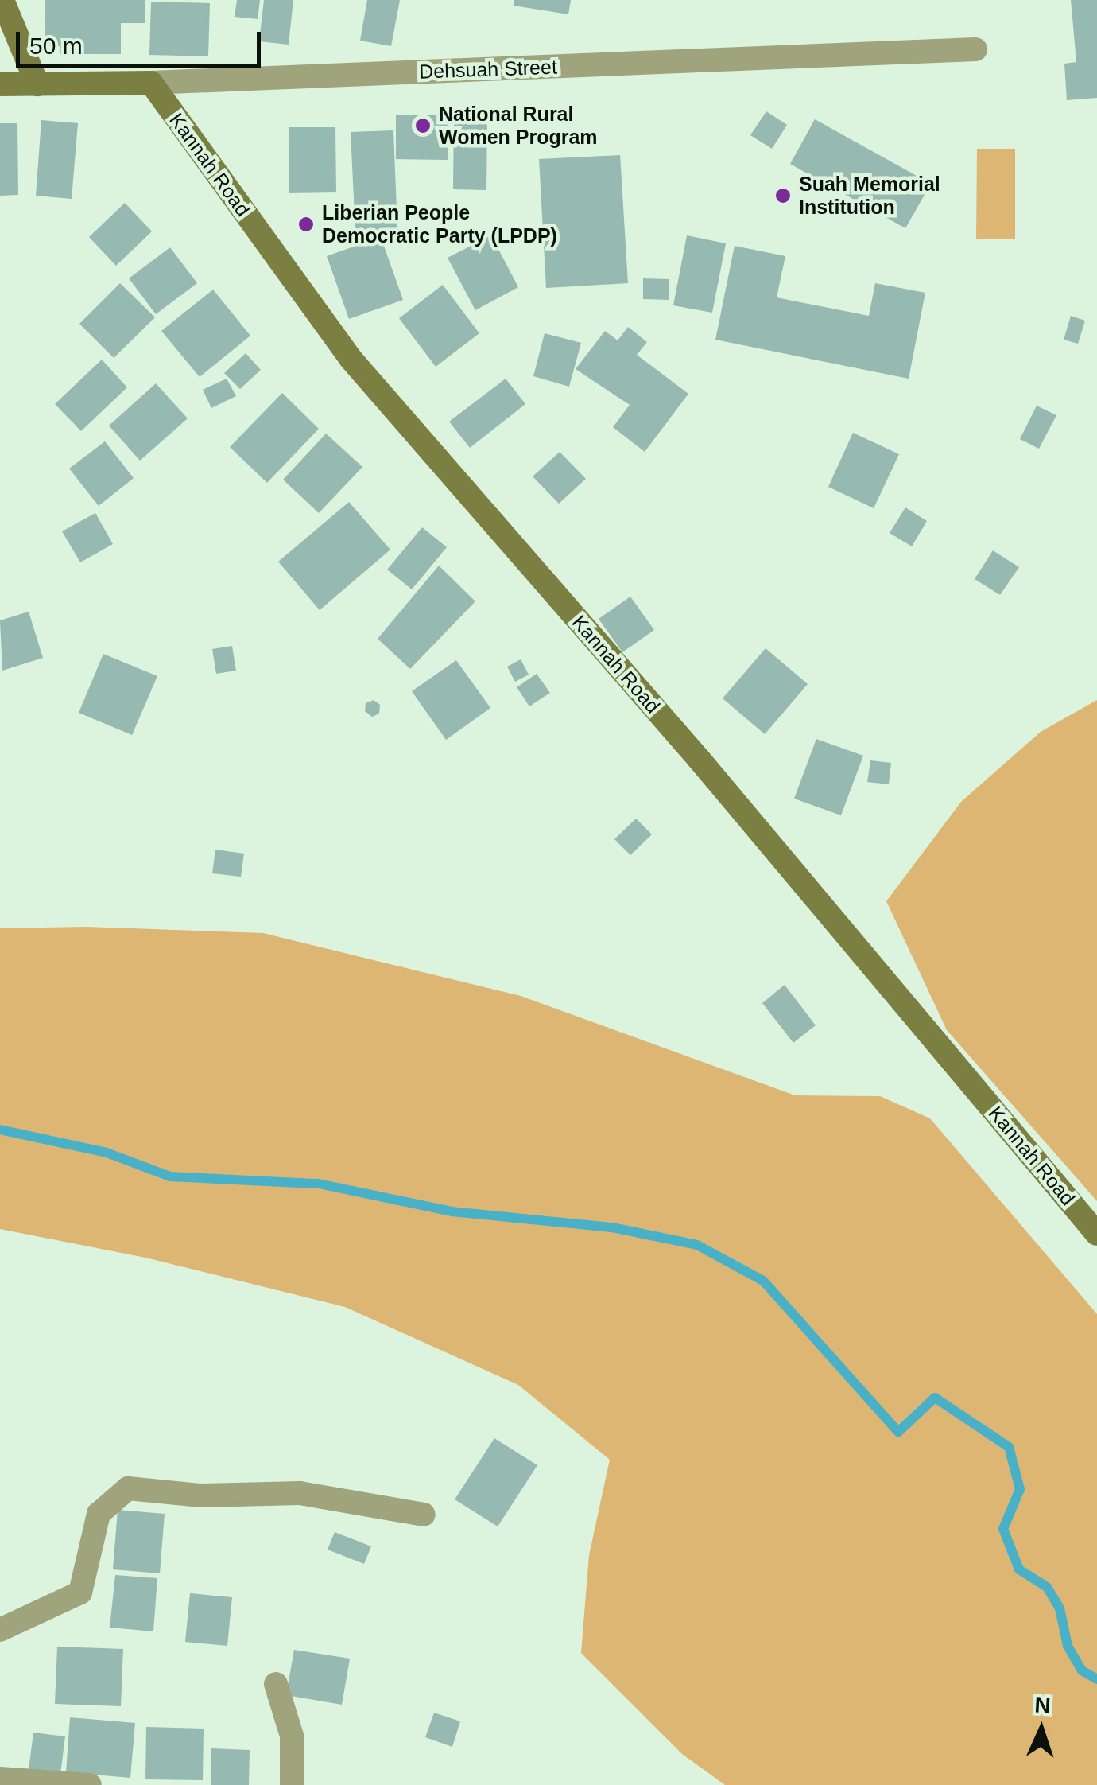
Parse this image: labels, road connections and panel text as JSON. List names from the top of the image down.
{
  "streets": {
    "street": ["Dehsuah Street", "Kannah Road"]
  },
  "crossings": [
    ["Dehsuah Street", "Kannah Road"]
  ],
  "places": ["National Rural Women Program", "Suah Memorial Institution", "Liberian People Democratic Party (LPDP)"],
  "scale_bar": "50 m",
  "north": "top"
}
